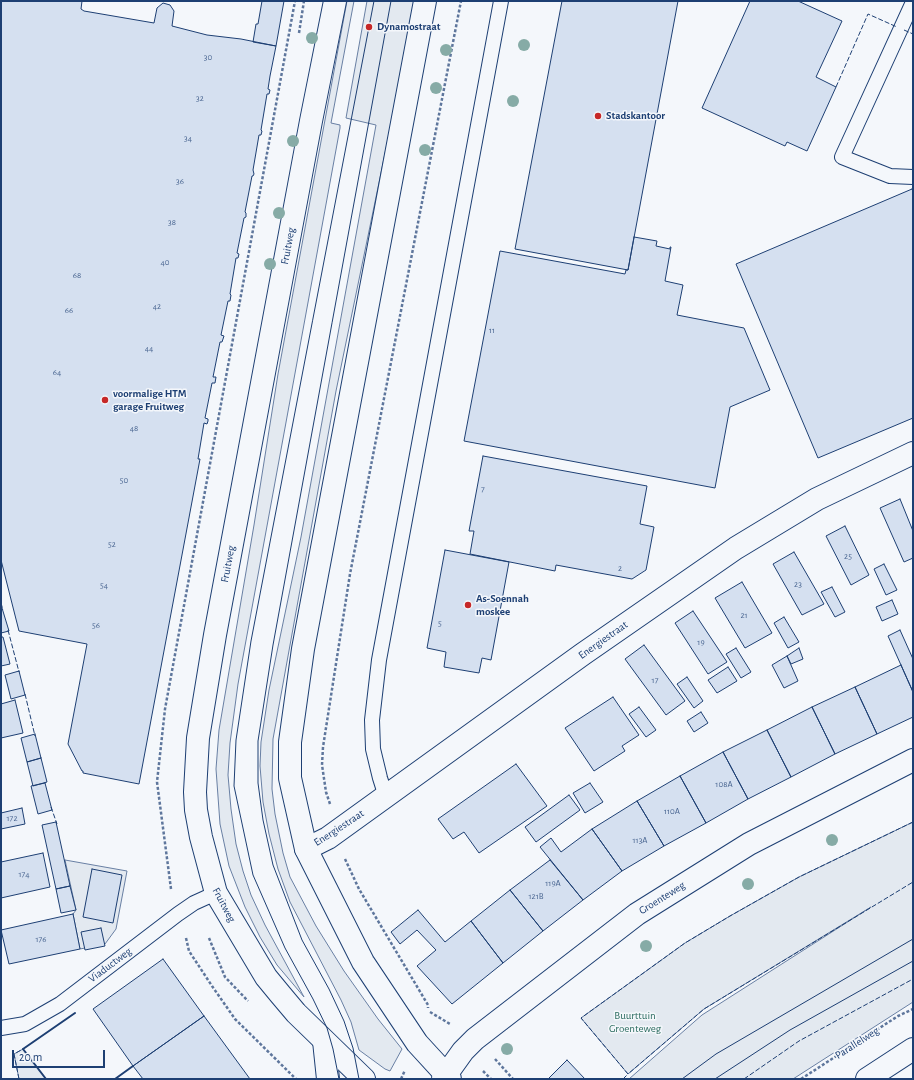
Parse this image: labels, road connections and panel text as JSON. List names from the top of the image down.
{
  "streets": {
    "street": ["Fruitweg", "Energiestraat", "Groenteweg"],
    "lane": ["Viaductweg"],
    "path": ["Parallelweg"]
  },
  "crossings": [
    ["Fruitweg", "Viaductweg"]
  ],
  "parks": ["Buurttuin Groenteweg"],
  "places": [
    "Dynamostraat",
    "Stadskantoor",
    "voormalige HTM garage Fruitweg",
    "As-Soennah moskee"
  ],
  "house_numbers": [
    "30",
    "32",
    "34",
    "36",
    "38",
    "40",
    "68",
    "42",
    "66",
    "11",
    "44",
    "64",
    "48",
    "50",
    "7",
    "52",
    "25",
    "2",
    "23",
    "54",
    "21",
    "5",
    "56",
    "19",
    "17",
    "108A",
    "110A",
    "172",
    "113A",
    "174",
    "119A",
    "121B",
    "176"
  ],
  "scale_bar": "20 m"
}
